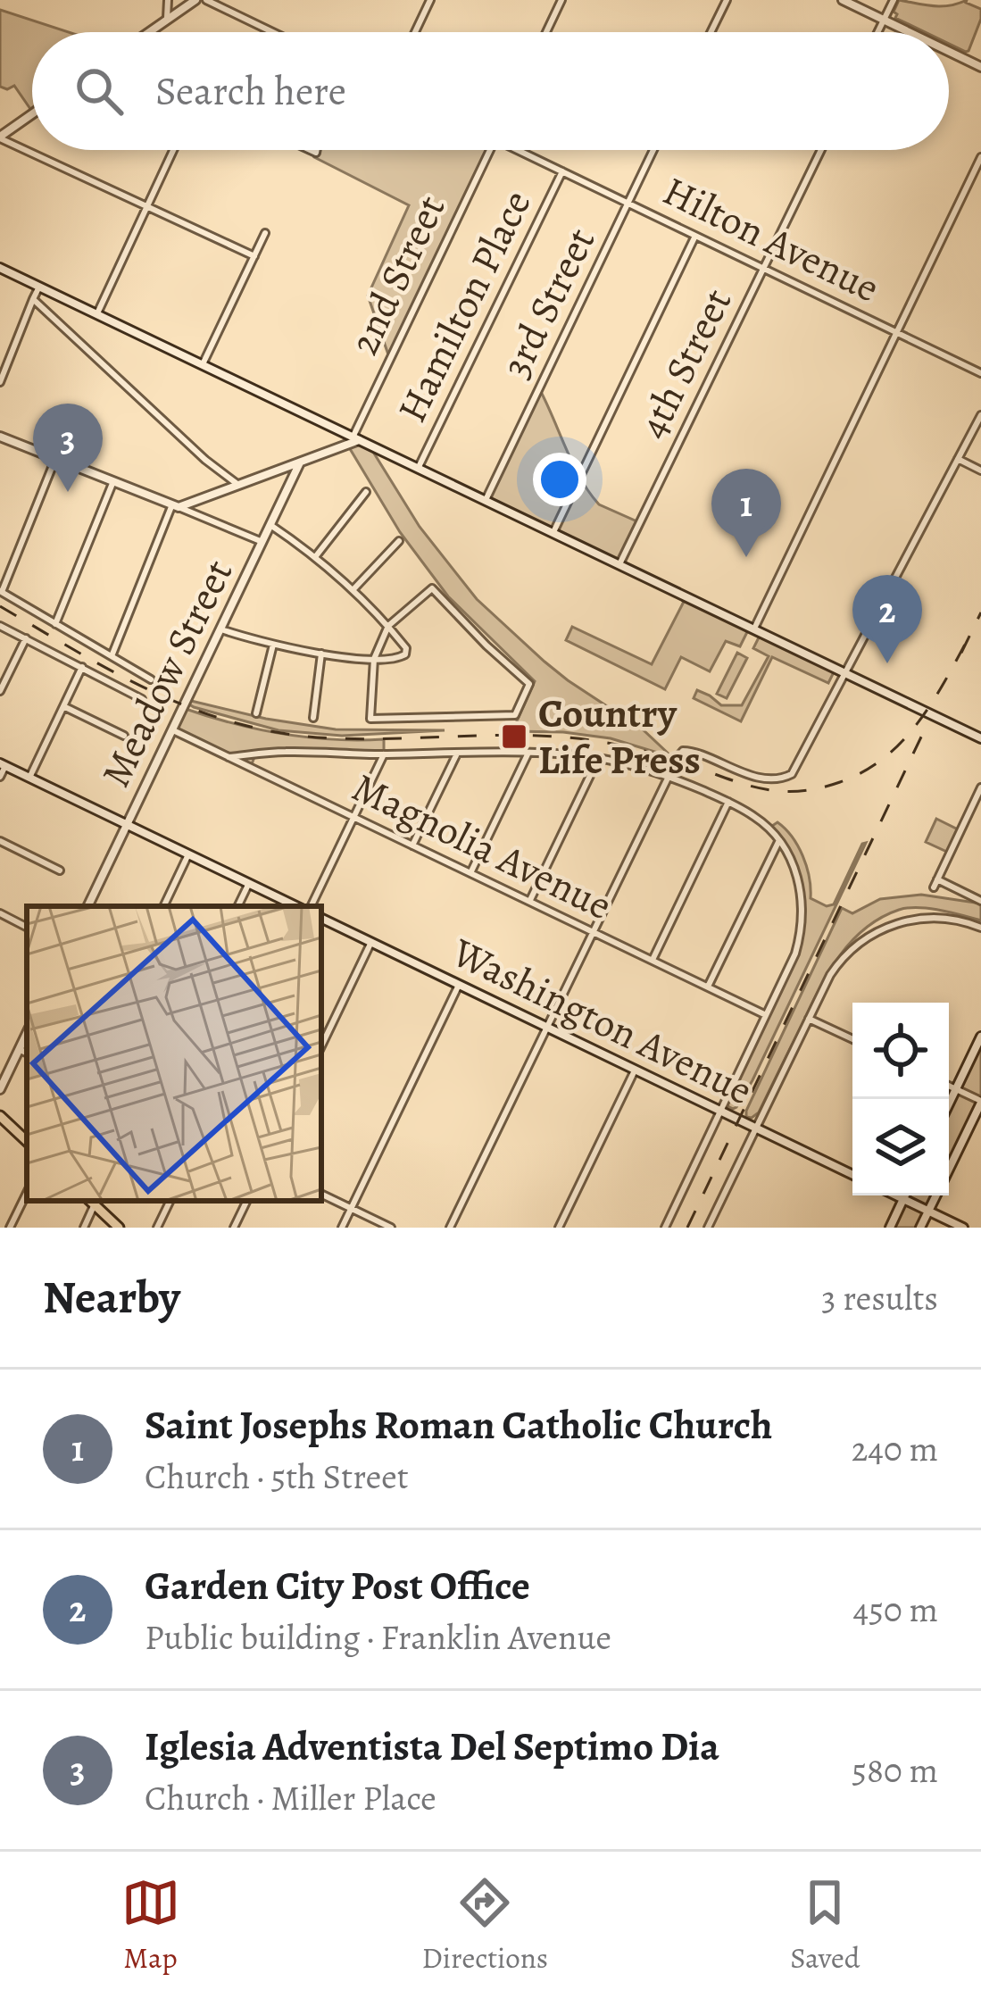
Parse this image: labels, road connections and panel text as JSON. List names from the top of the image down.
{
  "streets": {
    "main road": ["Meadow Street", "Washington Avenue"],
    "street": [
      "Hilton Avenue",
      "2nd Street",
      "3rd Street",
      "Hamilton Place",
      "4th Street",
      "Magnolia Avenue"
    ]
  },
  "crossings": [
    ["Hilton Avenue", "3rd Street"],
    ["Hilton Avenue", "Hamilton Place"],
    ["Hilton Avenue", "4th Street"],
    ["Meadow Street", "Magnolia Avenue"]
  ],
  "places": {
    "transit": ["Country Life Press"]
  },
  "page": {
    "search": "Search here",
    "pins": ["3", "1", "2"],
    "heading": ["Nearby", "3 results"],
    "list": [
      {
        "mark": "1",
        "name": "Saint Josephs Roman Catholic Church",
        "note": "Church · 5th Street",
        "value": "240 m"
      },
      {
        "mark": "2",
        "name": "Garden City Post Office",
        "note": "Public building · Franklin Avenue",
        "value": "450 m"
      },
      {
        "mark": "3",
        "name": "Iglesia Adventista Del Septimo Dia",
        "note": "Church · Miller Place",
        "value": "580 m"
      }
    ],
    "nav": ["Map", "Directions", "Saved"]
  }
}
